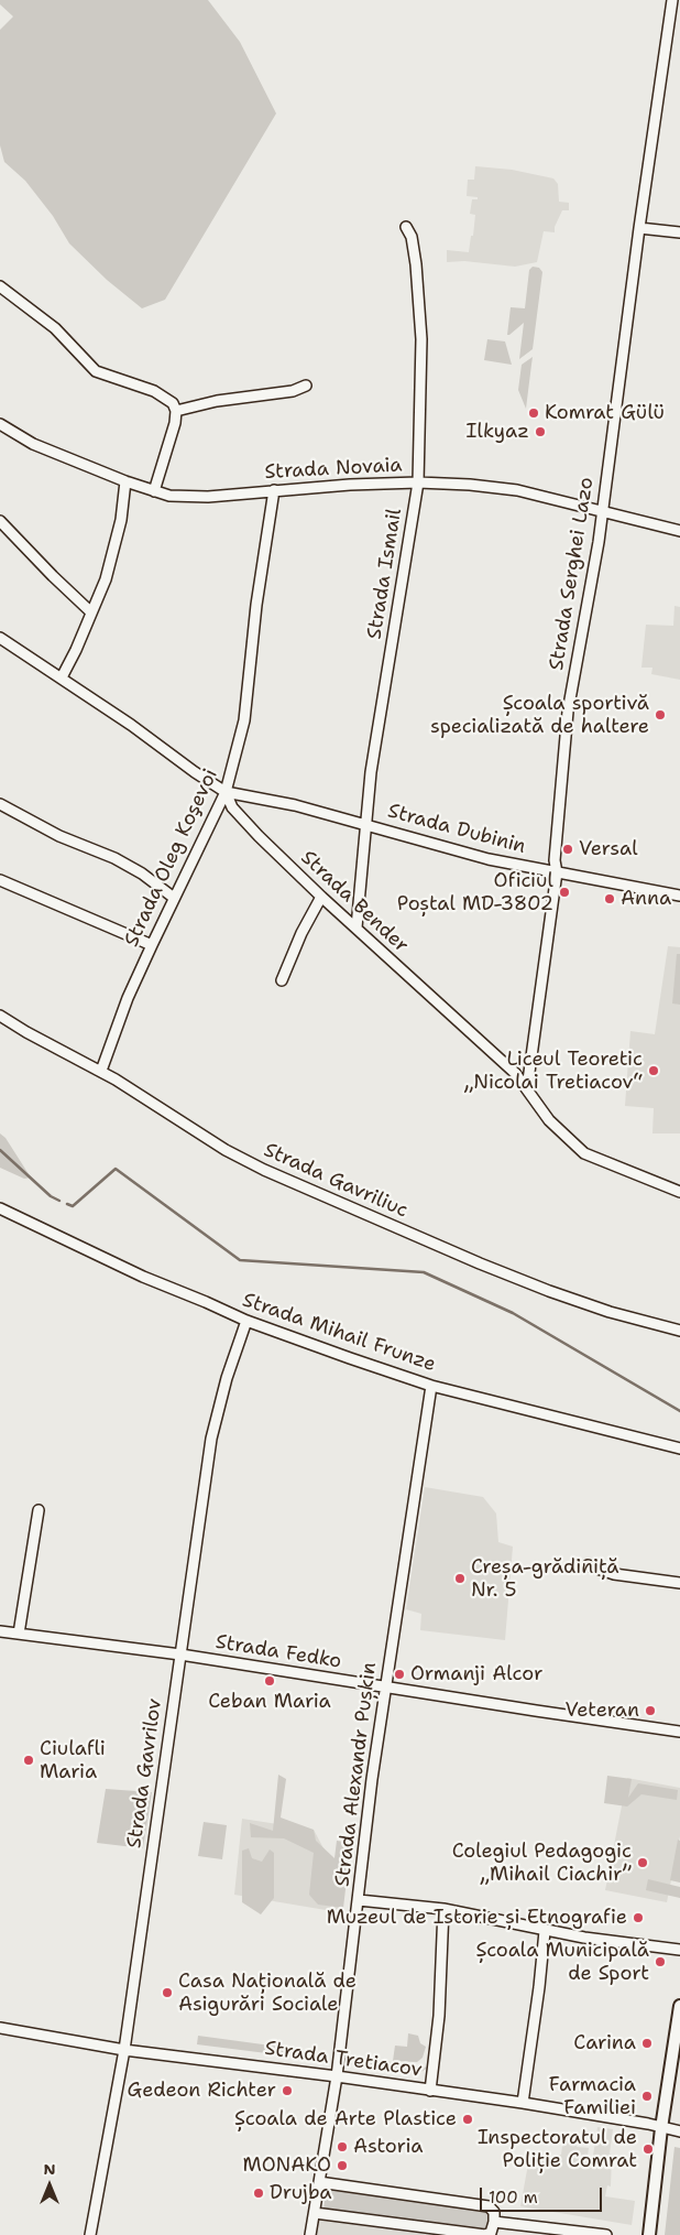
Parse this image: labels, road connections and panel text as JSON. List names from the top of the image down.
{
  "streets": {
    "street": [
      "Strada Novaia",
      "Strada Ismail",
      "Strada Serghei Lazo",
      "Strada Dubinin",
      "Strada Oleg Koşevoi",
      "Strada Bender",
      "Strada Gavriliuc",
      "Strada Mihail Frunze",
      "Strada Fedko",
      "Strada Gavrilov",
      "Strada Alexandr Pușkin",
      "Strada Tretiacov"
    ]
  },
  "crossings": [
    ["Strada Novaia", "Strada Ismail"],
    ["Strada Novaia", "Strada Serghei Lazo"],
    ["Strada Novaia", "Strada Oleg Koşevoi"],
    ["Strada Ismail", "Strada Dubinin"],
    ["Strada Ismail", "Strada Bender"],
    ["Strada Serghei Lazo", "Strada Dubinin"],
    ["Strada Serghei Lazo", "Strada Bender"],
    ["Strada Dubinin", "Strada Oleg Koşevoi"],
    ["Strada Dubinin", "Strada Bender"],
    ["Strada Oleg Koşevoi", "Strada Bender"],
    ["Strada Oleg Koşevoi", "Strada Gavriliuc"],
    ["Strada Mihail Frunze", "Strada Gavrilov"],
    ["Strada Mihail Frunze", "Strada Alexandr Pușkin"],
    ["Strada Fedko", "Strada Gavrilov"],
    ["Strada Fedko", "Strada Alexandr Pușkin"],
    ["Strada Gavrilov", "Strada Tretiacov"],
    ["Strada Alexandr Pușkin", "Strada Tretiacov"]
  ],
  "places": [
    "Komrat Gülü",
    "Ilkyaz",
    "Școala sportivă specializată de haltere",
    "Versal",
    "Oficiul Poștal MD-3802",
    "Anna",
    "Liceul Teoretic „Nicolai Tretiacov“",
    "Creșa-grădiniță Nr. 5",
    "Ormanji Alcor",
    "Ceban Maria",
    "Veteran",
    "Ciulafli Maria",
    "Colegiul Pedagogic „Mihail Ciachir”",
    "Muzeul de Istorie și Etnografie",
    "Școala Municipală de Sport",
    "Casa Națională de Asigurări Sociale",
    "Carina",
    "Gedeon Richter",
    "Farmacia Familiei",
    "Școala de Arte Plastice",
    "Astoria",
    "Inspectoratul de Poliție Comrat",
    "MONAKO",
    "Drujba"
  ],
  "scale_bar": "100 m",
  "north": "top"
}
